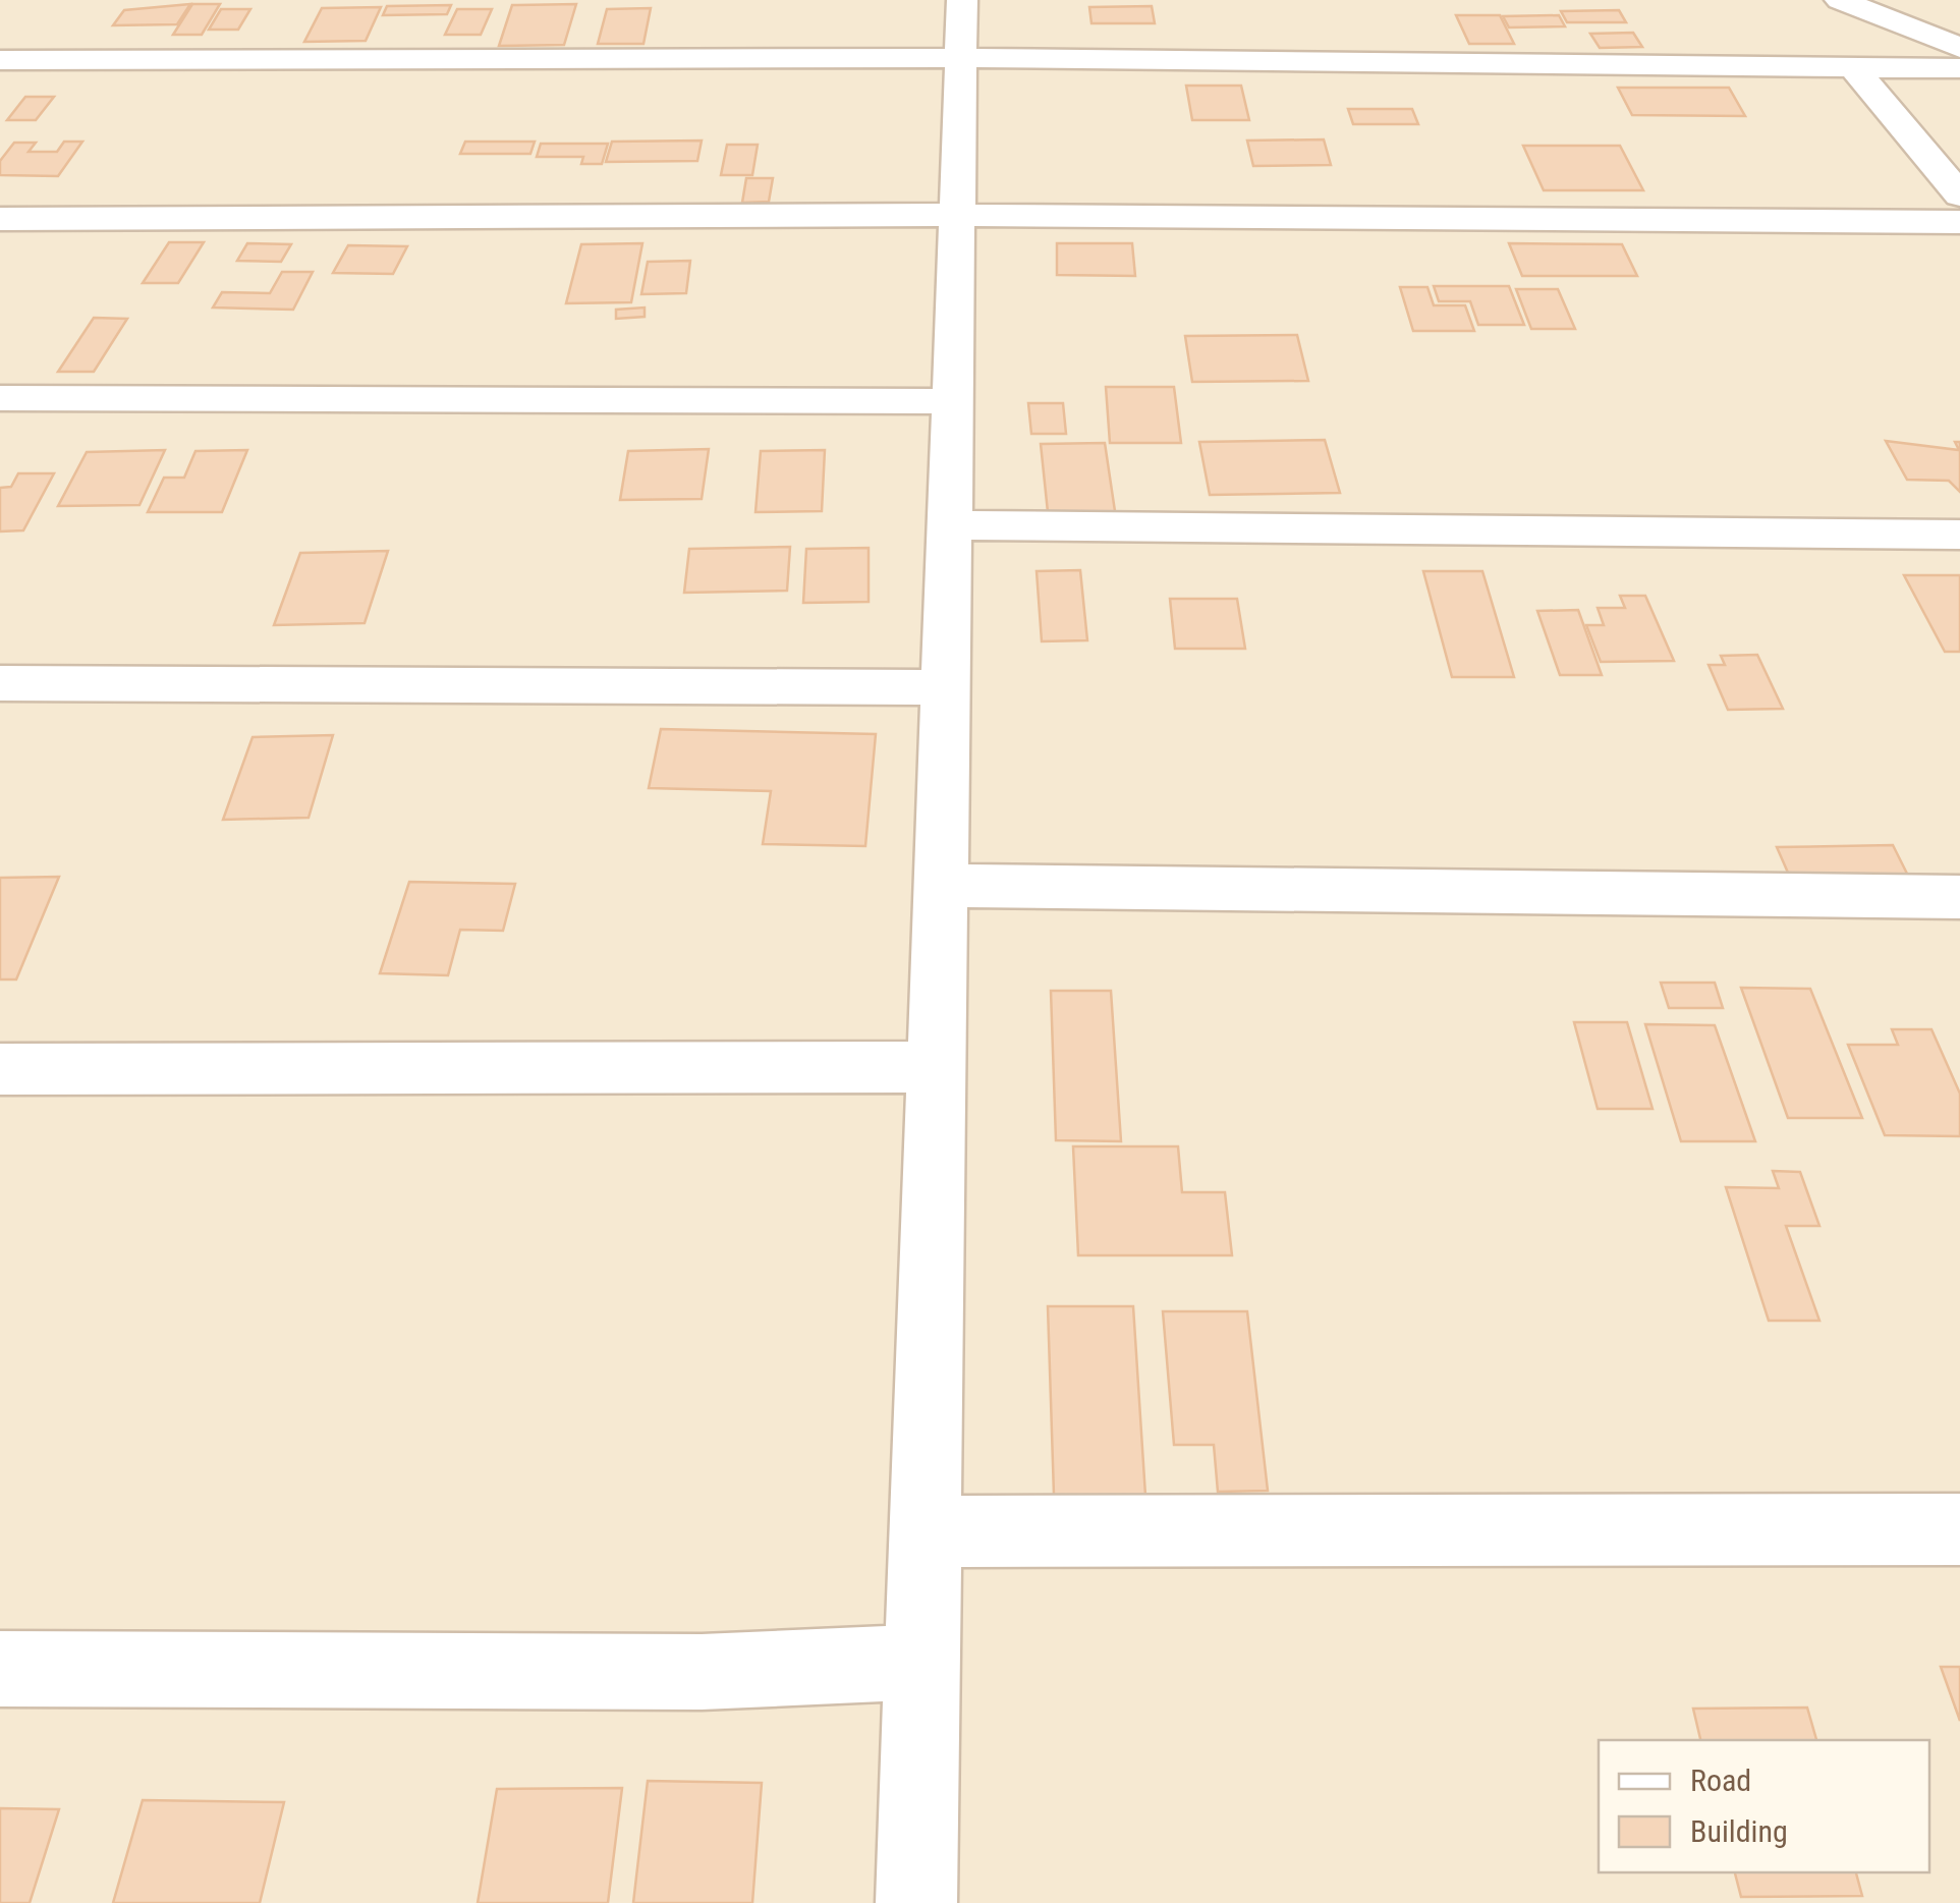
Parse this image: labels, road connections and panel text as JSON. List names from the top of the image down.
{
  "legend": ["Road", "Building"]
}
